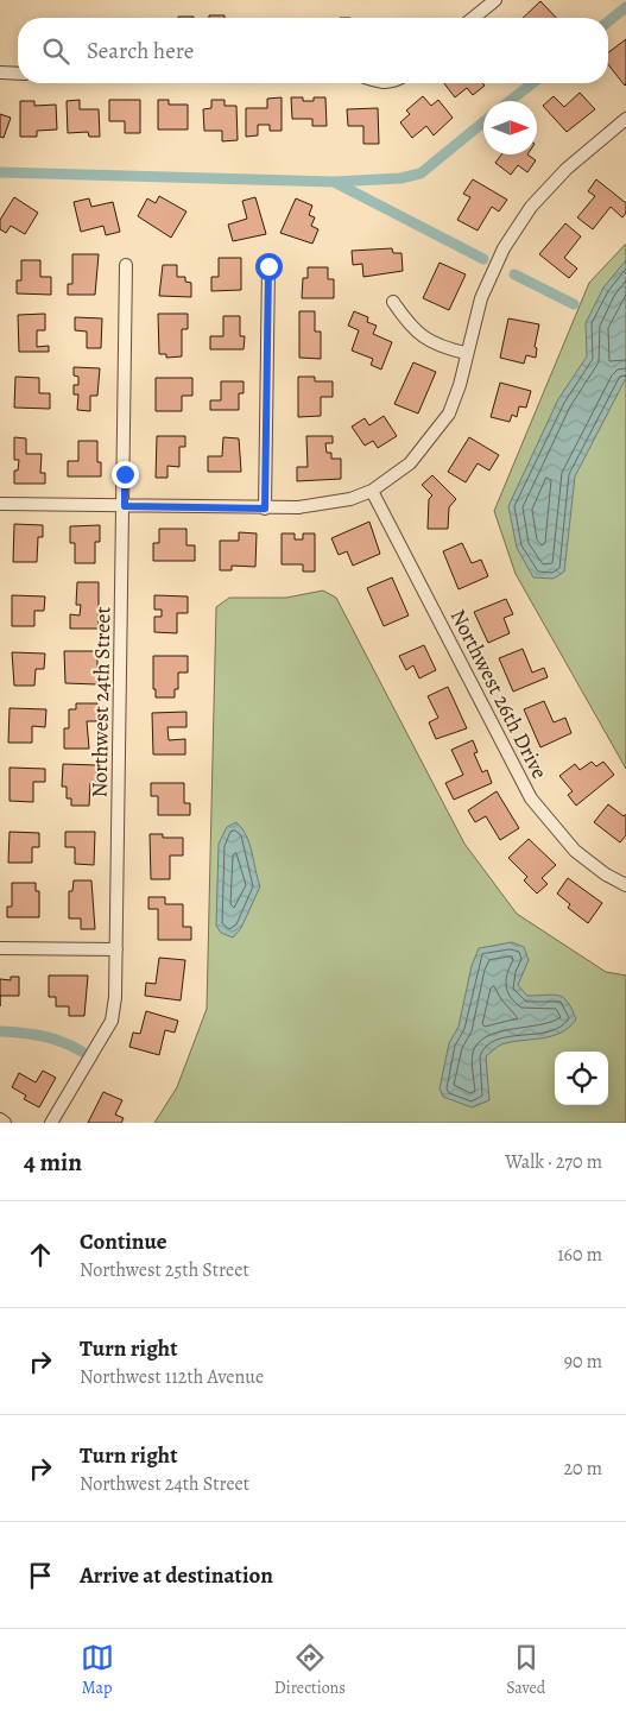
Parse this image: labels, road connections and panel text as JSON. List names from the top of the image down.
{
  "streets": {
    "street": ["Northwest 26th Drive", "Northwest 24th Street"]
  },
  "north": "right",
  "page": {
    "search": "Search here",
    "heading": ["4 min", "Walk · 270 m"],
    "list": [
      ["Continue", "Northwest 25th Street", "160 m"],
      ["Turn right", "Northwest 112th Avenue", "90 m"],
      ["Turn right", "Northwest 24th Street", "20 m"],
      "Arrive at destination"
    ],
    "nav": ["Map", "Directions", "Saved"]
  }
}
